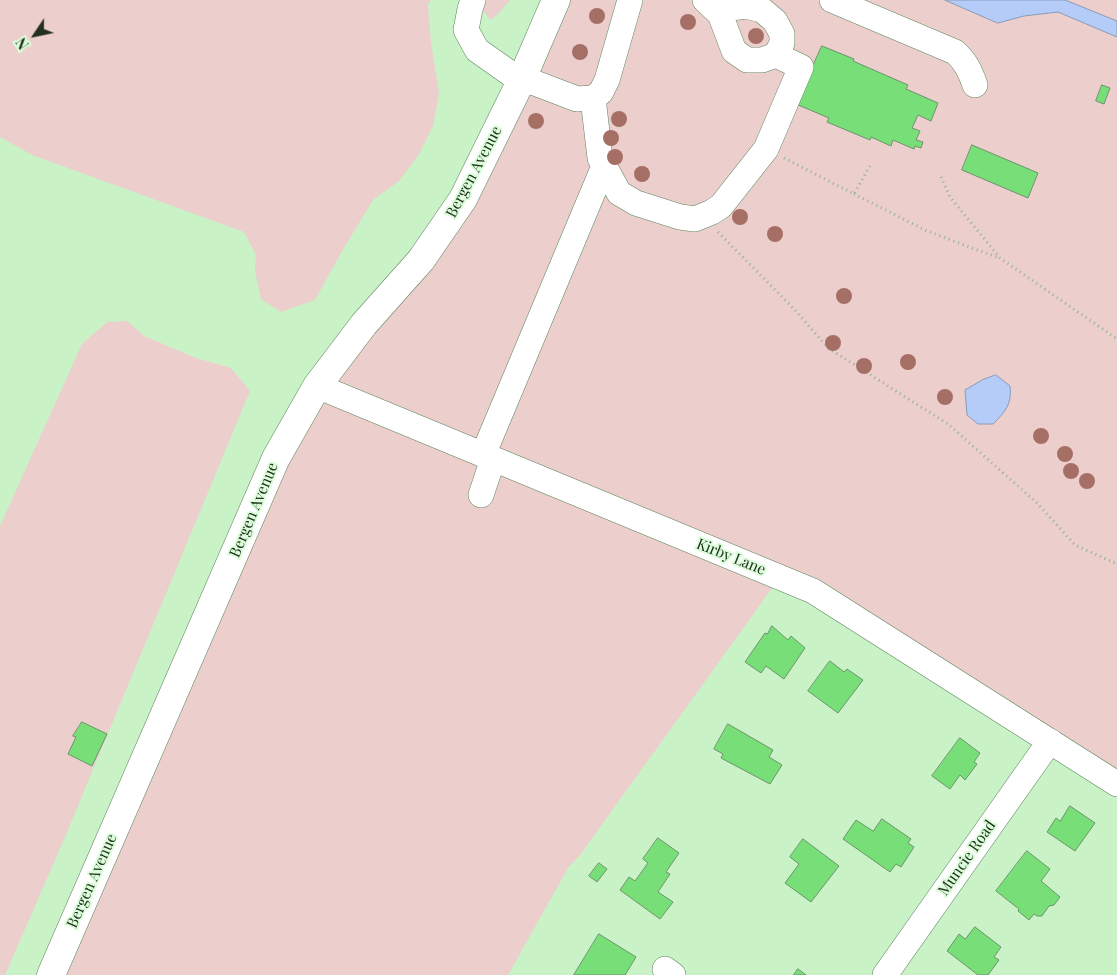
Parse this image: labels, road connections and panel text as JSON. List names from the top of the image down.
{
  "streets": {
    "main road": ["Bergen Avenue"],
    "street": ["Kirby Lane", "Muncie Road"]
  },
  "crossings": [
    ["Bergen Avenue", "Kirby Lane"],
    ["Kirby Lane", "Muncie Road"]
  ],
  "north": "bottom left"
}
